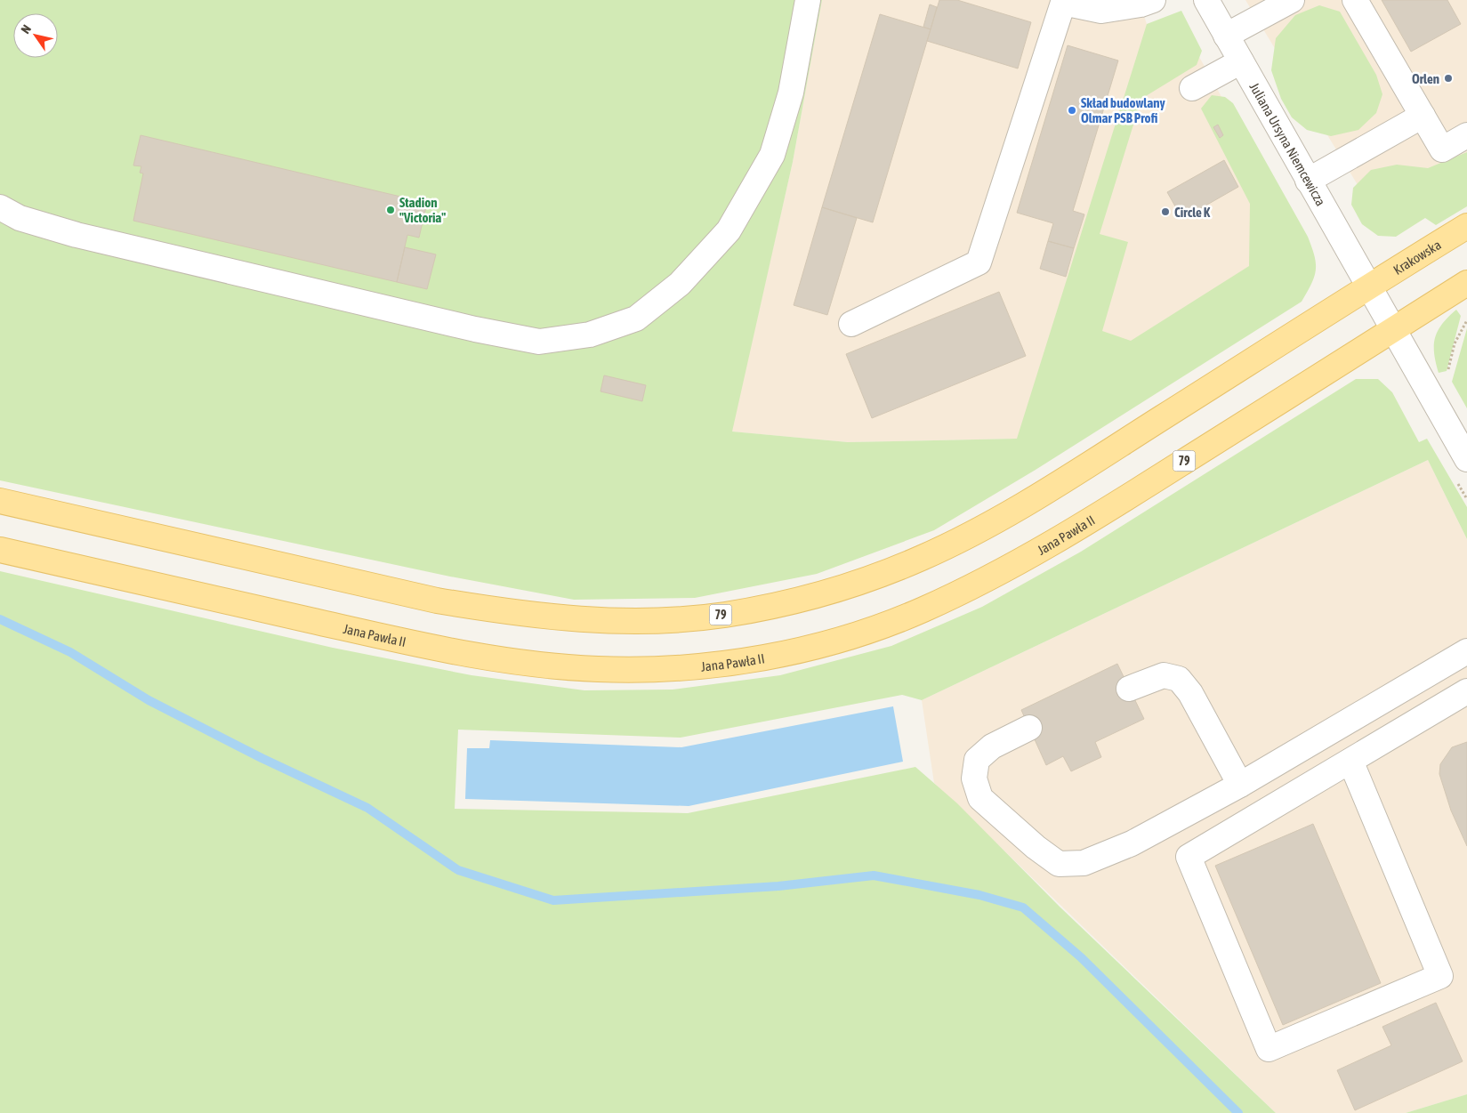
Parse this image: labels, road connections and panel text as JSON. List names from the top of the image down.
{
  "streets": {
    "main road": ["Krakowska", "79", "Jana Pawła II"],
    "street": ["Juliana Ursyna Niemcewicza"]
  },
  "crossings": [
    ["Juliana Ursyna Niemcewicza", "Krakowska"],
    ["Juliana Ursyna Niemcewicza", "79"],
    ["Juliana Ursyna Niemcewicza", "Jana Pawła II"],
    ["Krakowska", "79"],
    ["79", "Jana Pawła II"]
  ],
  "places": [
    "Orlen",
    "Skład budowlany Olmar PSB Profi",
    "Stadion \"Victoria\"",
    "Circle K"
  ],
  "north": "top left"
}
